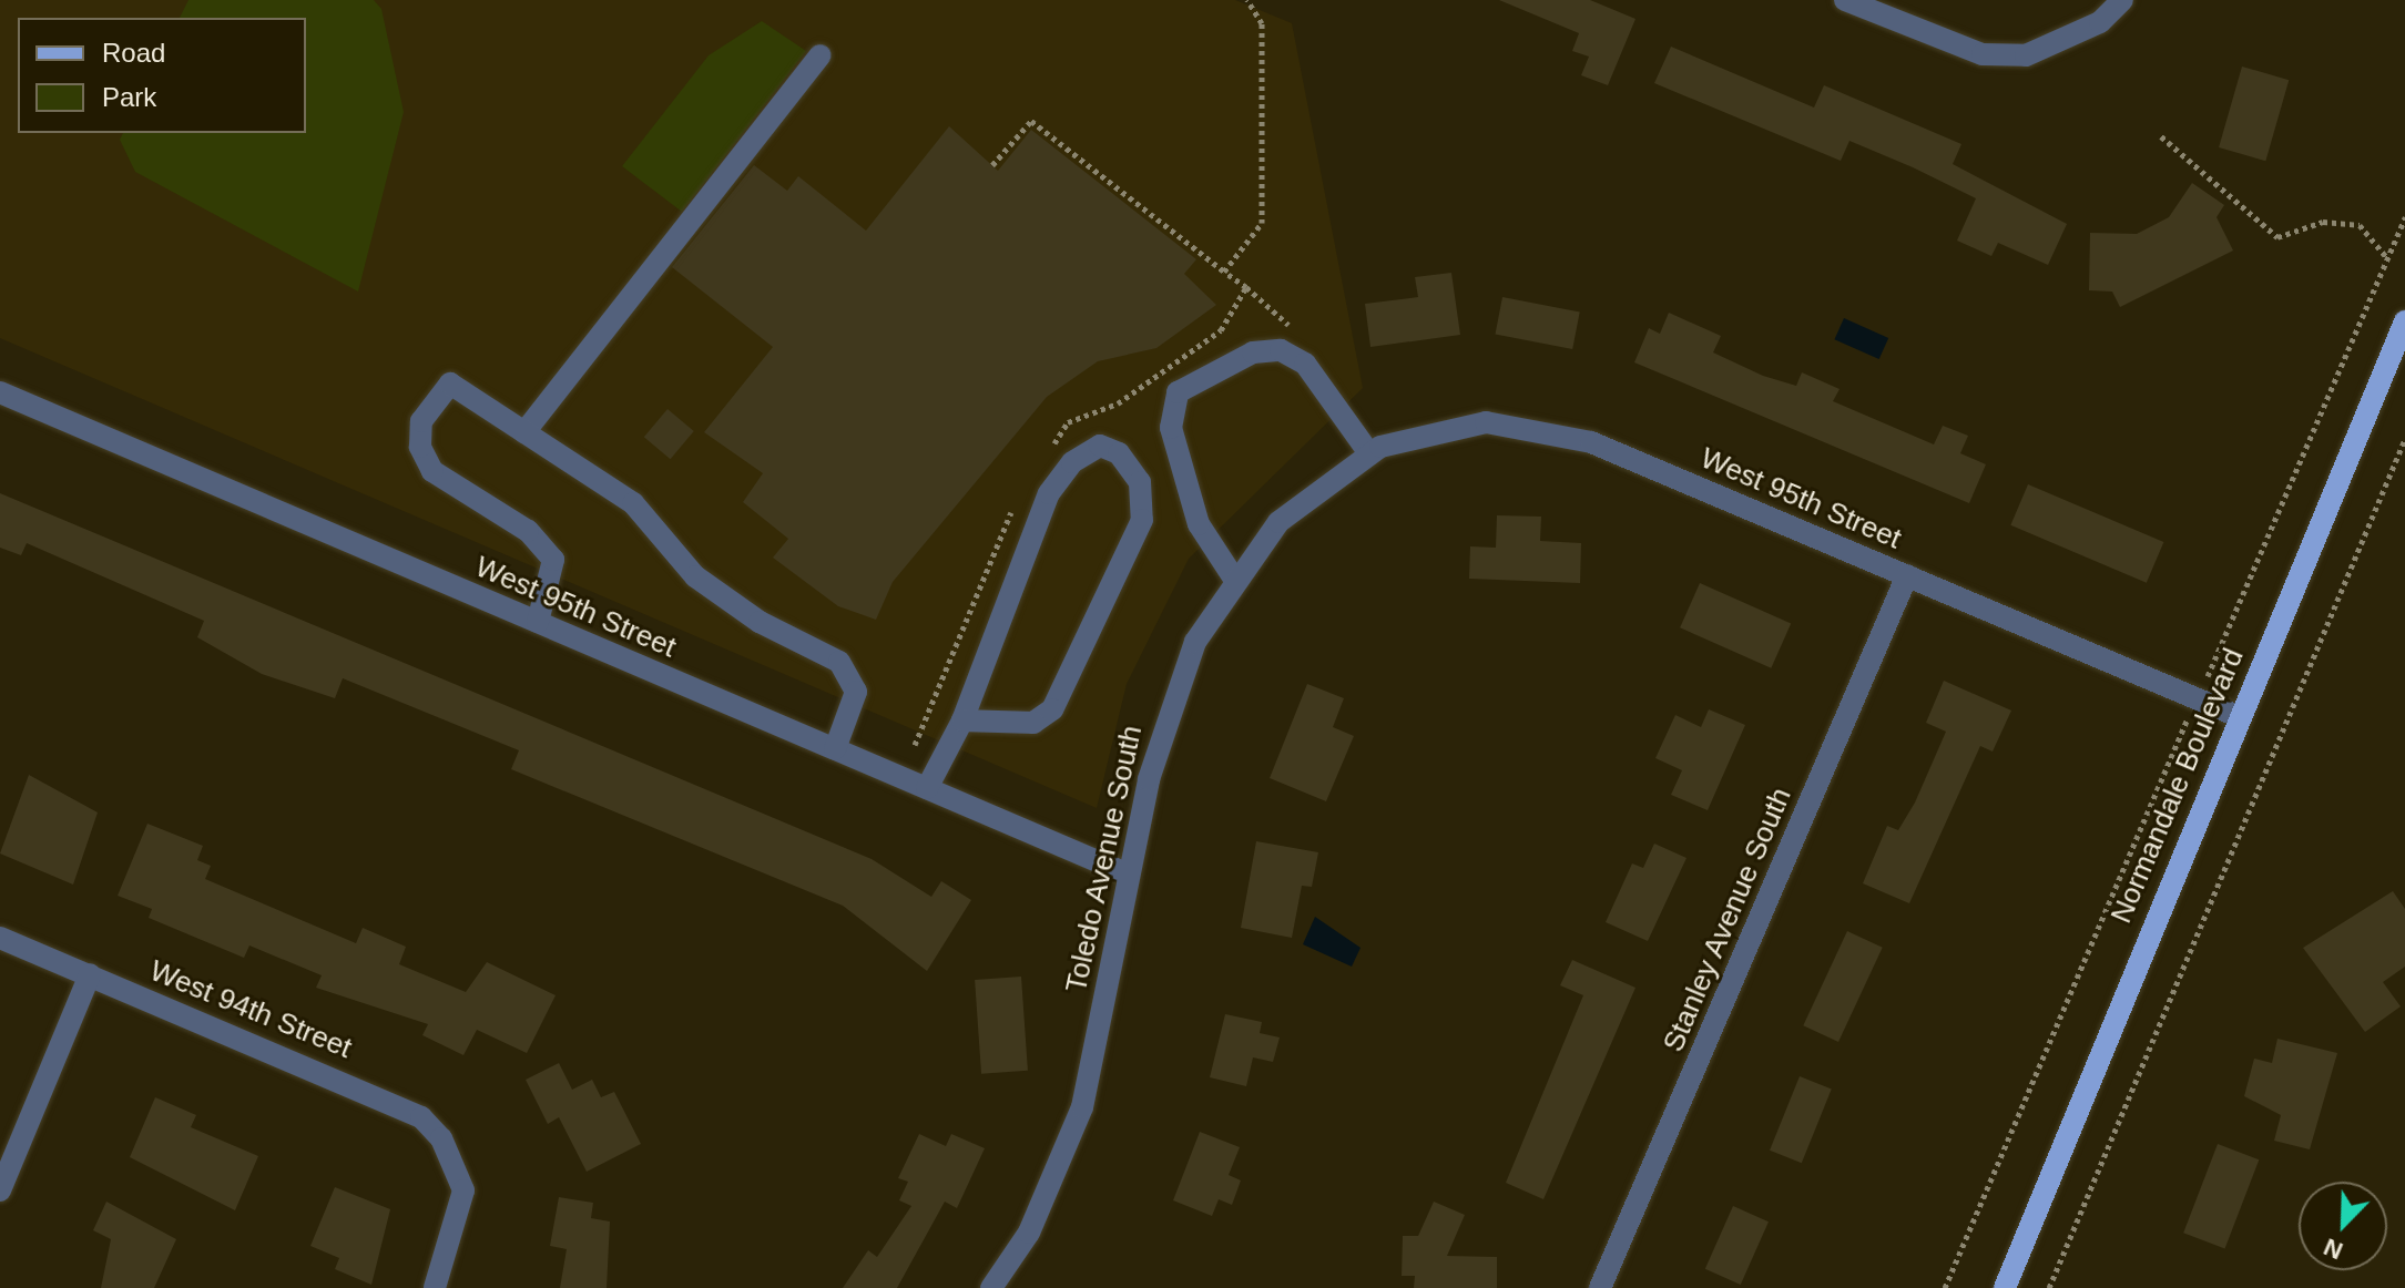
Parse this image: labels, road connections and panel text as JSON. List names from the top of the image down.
{
  "streets": {
    "main road": ["Normandale Boulevard"],
    "street": [
      "West 95th Street",
      "Toledo Avenue South",
      "Stanley Avenue South",
      "West 94th Street"
    ]
  },
  "crossings": [
    ["West 95th Street", "Normandale Boulevard"],
    ["West 95th Street", "Toledo Avenue South"],
    ["West 95th Street", "Stanley Avenue South"]
  ],
  "legend": ["Road", "Park"],
  "north": "bottom left"
}
